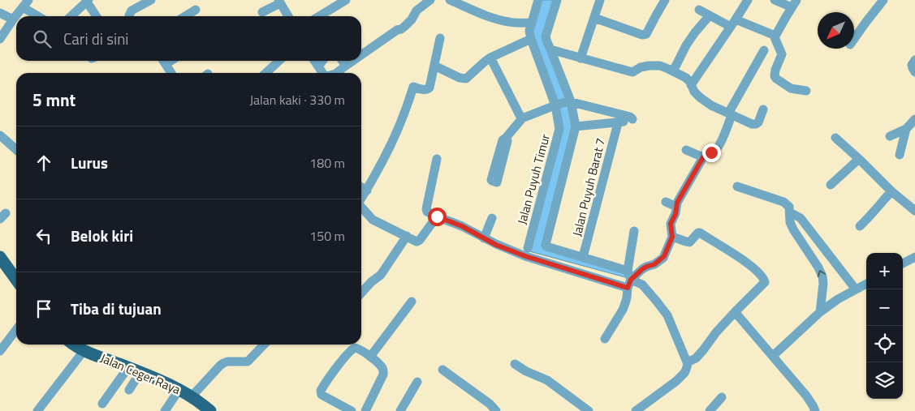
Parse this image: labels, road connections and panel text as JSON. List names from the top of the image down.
{
  "streets": {
    "main road": ["Jalan Ceger Raya"],
    "street": ["Jalan Puyuh Timur", "Jalan Puyuh Barat 7"]
  },
  "north": "bottom left",
  "page": {
    "search": "Cari di sini",
    "heading": ["5 mnt", "Jalan kaki · 330 m"],
    "list": [
      ["Lurus", "180 m"],
      ["Belok kiri", "150 m"],
      "Tiba di tujuan"
    ],
    "map_buttons": ["+", "−"]
  }
}
